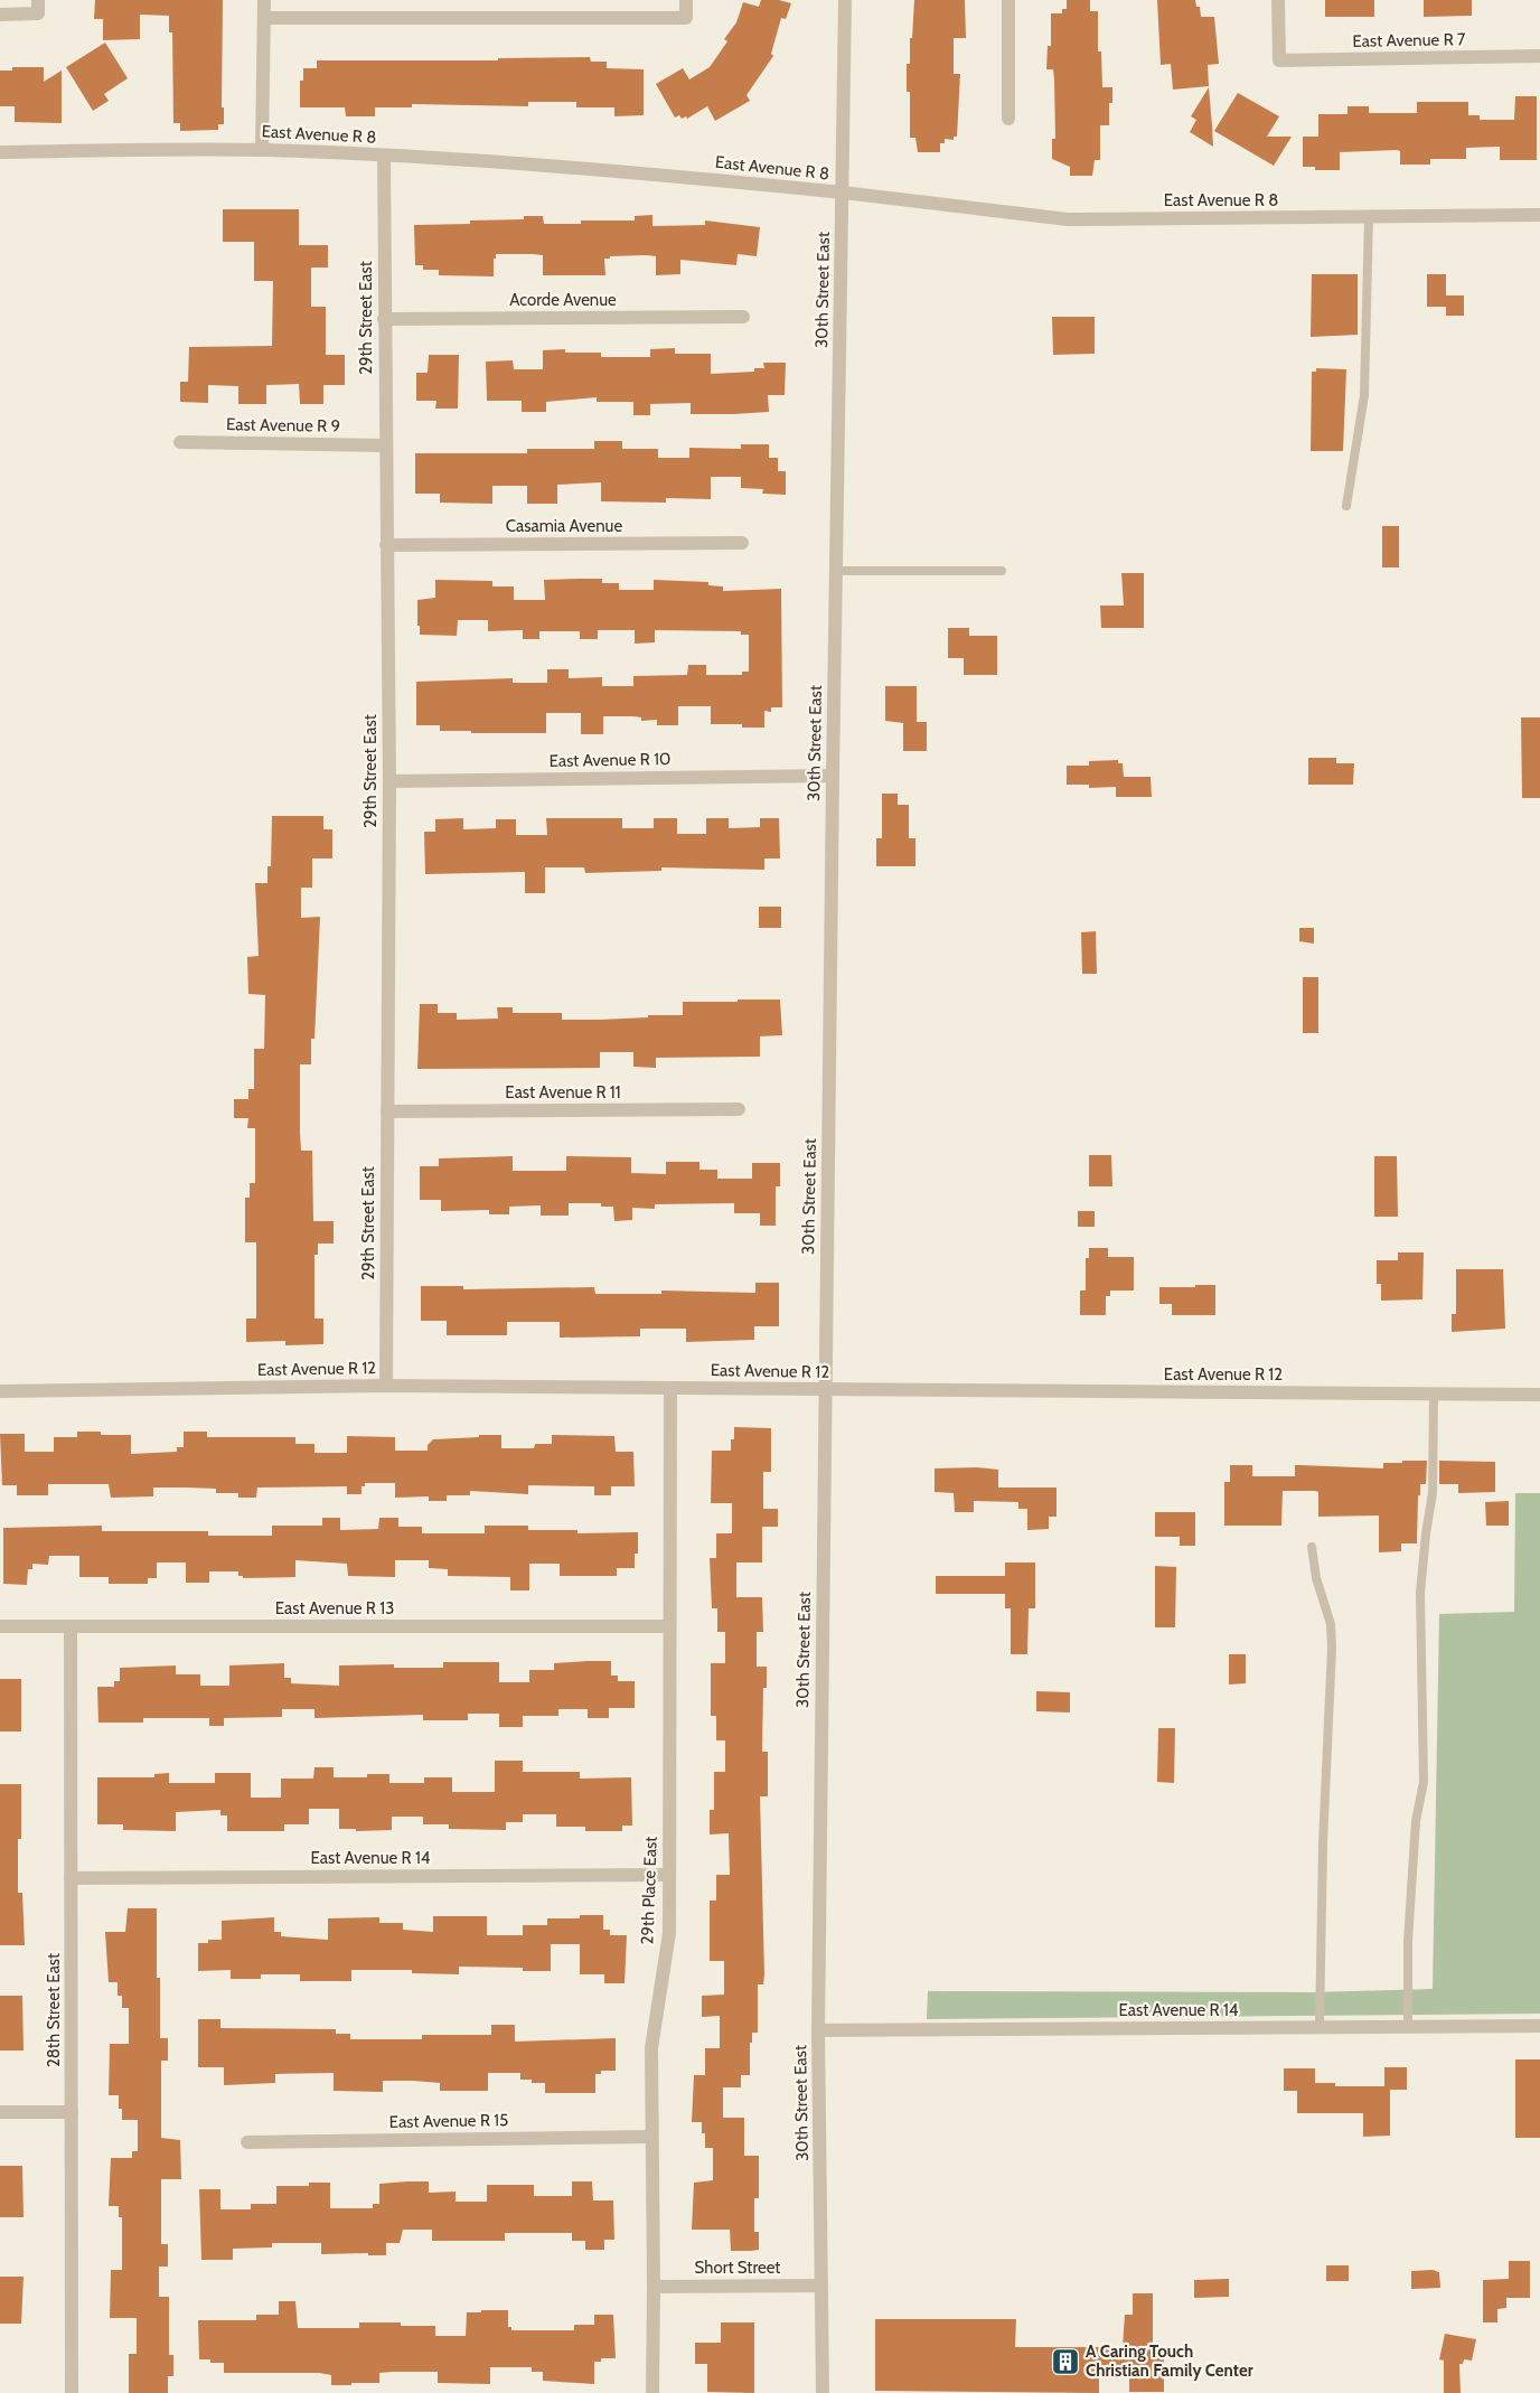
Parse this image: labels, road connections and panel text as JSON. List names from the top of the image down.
{
  "streets": {
    "street": [
      "East Avenue R 7",
      "East Avenue R 8",
      "30th Street East",
      "Acorde Avenue",
      "29th Street East",
      "East Avenue R 9",
      "Casamia Avenue",
      "East Avenue R 10",
      "East Avenue R 11",
      "East Avenue R 12",
      "East Avenue R 13",
      "East Avenue R 14",
      "29th Place East",
      "28th Street East",
      "East Avenue R 15",
      "Short Street"
    ]
  },
  "crossings": [
    ["East Avenue R 8", "30th Street East"],
    ["East Avenue R 8", "29th Street East"],
    ["30th Street East", "East Avenue R 10"],
    ["30th Street East", "East Avenue R 12"],
    ["30th Street East", "East Avenue R 14"],
    ["30th Street East", "Short Street"],
    ["Acorde Avenue", "29th Street East"],
    ["29th Street East", "East Avenue R 9"],
    ["29th Street East", "Casamia Avenue"],
    ["29th Street East", "East Avenue R 10"],
    ["29th Street East", "East Avenue R 11"],
    ["29th Street East", "East Avenue R 12"],
    ["East Avenue R 12", "29th Place East"],
    ["East Avenue R 13", "29th Place East"],
    ["East Avenue R 13", "28th Street East"],
    ["East Avenue R 14", "29th Place East"],
    ["East Avenue R 14", "28th Street East"],
    ["29th Place East", "East Avenue R 15"],
    ["29th Place East", "Short Street"]
  ],
  "places": {
    "building": ["A Caring Touch Christian Family Center"]
  }
}
